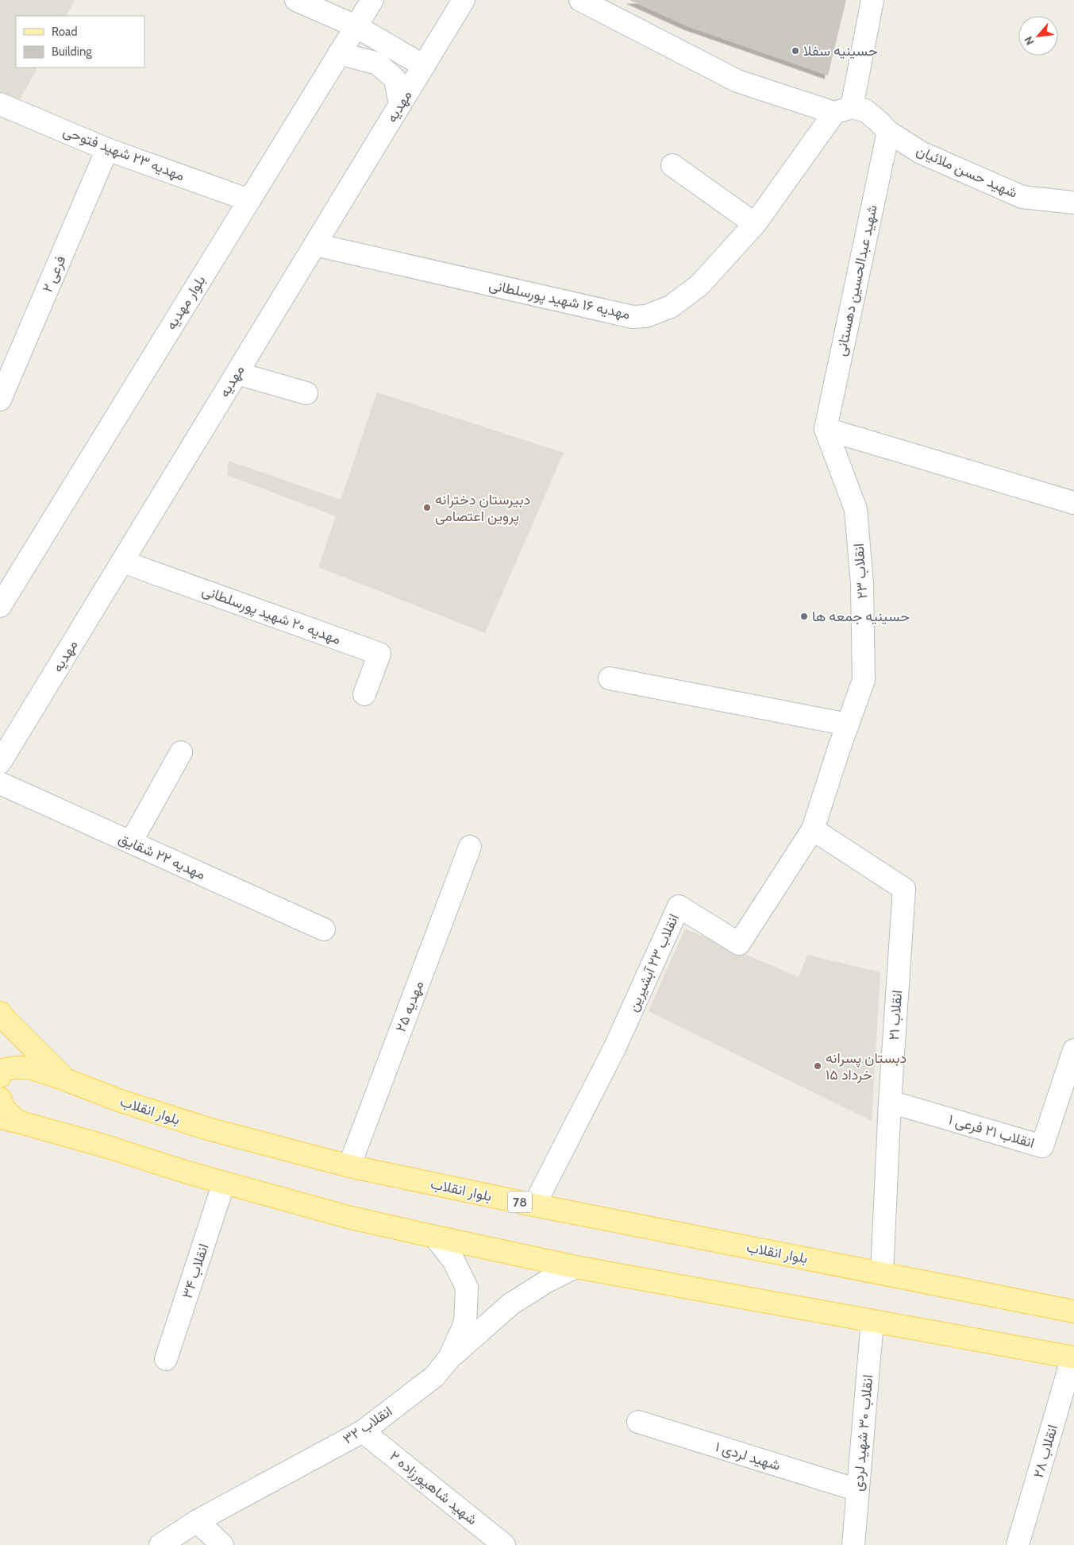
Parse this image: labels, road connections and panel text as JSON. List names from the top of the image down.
{
  "streets": {
    "main road": ["بلوار انقلاب", "78"],
    "street": [
      "مهدیه",
      "مهدیه ۲۳ شهید فتوحی",
      "شهید حسن ملائیان",
      "فرعی ۲",
      "شهید عبدالحسین دهستانی",
      "مهدیه ۱۶ شهید پورسلطانی",
      "بلوار مهدیه",
      "انقلاب ۲۳",
      "مهدیه ۲۰ شهید پورسلطانی",
      "مهدیه ۲۲ شقایق",
      "انقلاب ۲۳ آبشیرین",
      "مهدیه ۲۵",
      "انقلاب ۲۱",
      "انقلاب ۲۱ فرعی ۱",
      "انقلاب ۳۴",
      "انقلاب ۳۲",
      "انقلاب ۳۰ شهید لردی",
      "انقلاب ۲۸",
      "شهید لردی ۱",
      "شهید شاهپورزاده ۲"
    ]
  },
  "crossings": [
    ["مهدیه", "مهدیه ۱۶ شهید پورسلطانی"],
    ["مهدیه", "مهدیه ۲۰ شهید پورسلطانی"],
    ["مهدیه ۲۳ شهید فتوحی", "فرعی ۲"],
    ["مهدیه ۲۳ شهید فتوحی", "بلوار مهدیه"],
    ["شهید حسن ملائیان", "شهید عبدالحسین دهستانی"],
    ["شهید حسن ملائیان", "مهدیه ۱۶ شهید پورسلطانی"],
    ["شهید عبدالحسین دهستانی", "انقلاب ۲۳"],
    ["انقلاب ۲۳", "انقلاب ۲۳ آبشیرین"],
    ["انقلاب ۲۳", "انقلاب ۲۱"],
    ["انقلاب ۲۳ آبشیرین", "انقلاب ۲۱"],
    ["انقلاب ۲۳ آبشیرین", "بلوار انقلاب"],
    ["مهدیه ۲۵", "بلوار انقلاب"],
    ["انقلاب ۲۱", "بلوار انقلاب"],
    ["انقلاب ۲۱", "انقلاب ۲۱ فرعی ۱"],
    ["انقلاب ۳۲", "شهید شاهپورزاده ۲"],
    ["انقلاب ۳۰ شهید لردی", "شهید لردی ۱"]
  ],
  "places": [
    "حسینیه سفلا",
    "دبیرستان دخترانه پروین اعتصامی",
    "حسینیه جمعه ها",
    "دبستان پسرانه ۱۵ خرداد"
  ],
  "legend": ["Road", "Building"],
  "north": "bottom left"
}
